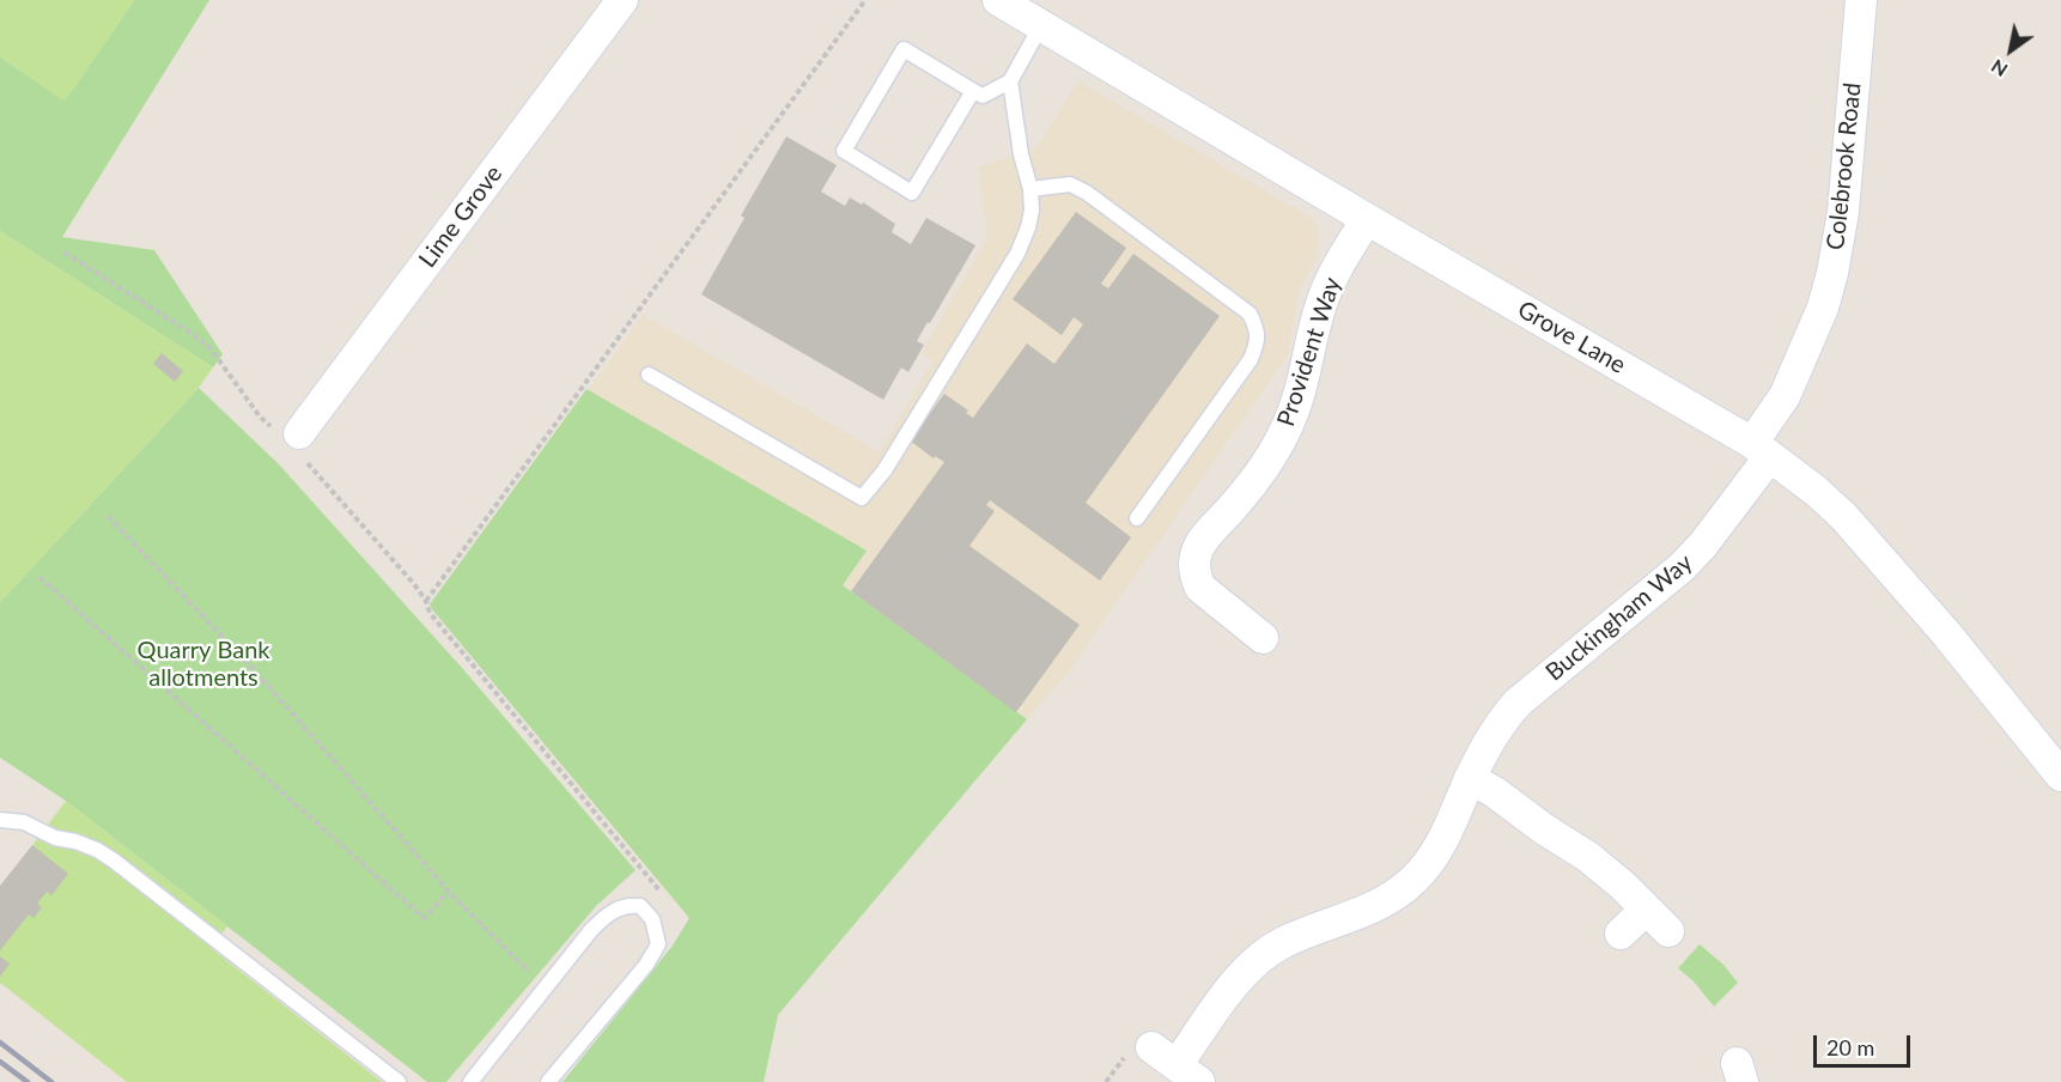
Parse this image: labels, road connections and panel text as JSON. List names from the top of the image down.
{
  "streets": {
    "street": [
      "Colebrook Road",
      "Lime Grove",
      "Grove Lane",
      "Provident Way",
      "Buckingham Way"
    ]
  },
  "crossings": [
    ["Colebrook Road", "Grove Lane"],
    ["Colebrook Road", "Buckingham Way"],
    ["Grove Lane", "Provident Way"],
    ["Grove Lane", "Buckingham Way"]
  ],
  "parks": ["Quarry Bank allotments"],
  "scale_bar": "20 m",
  "north": "bottom left"
}
